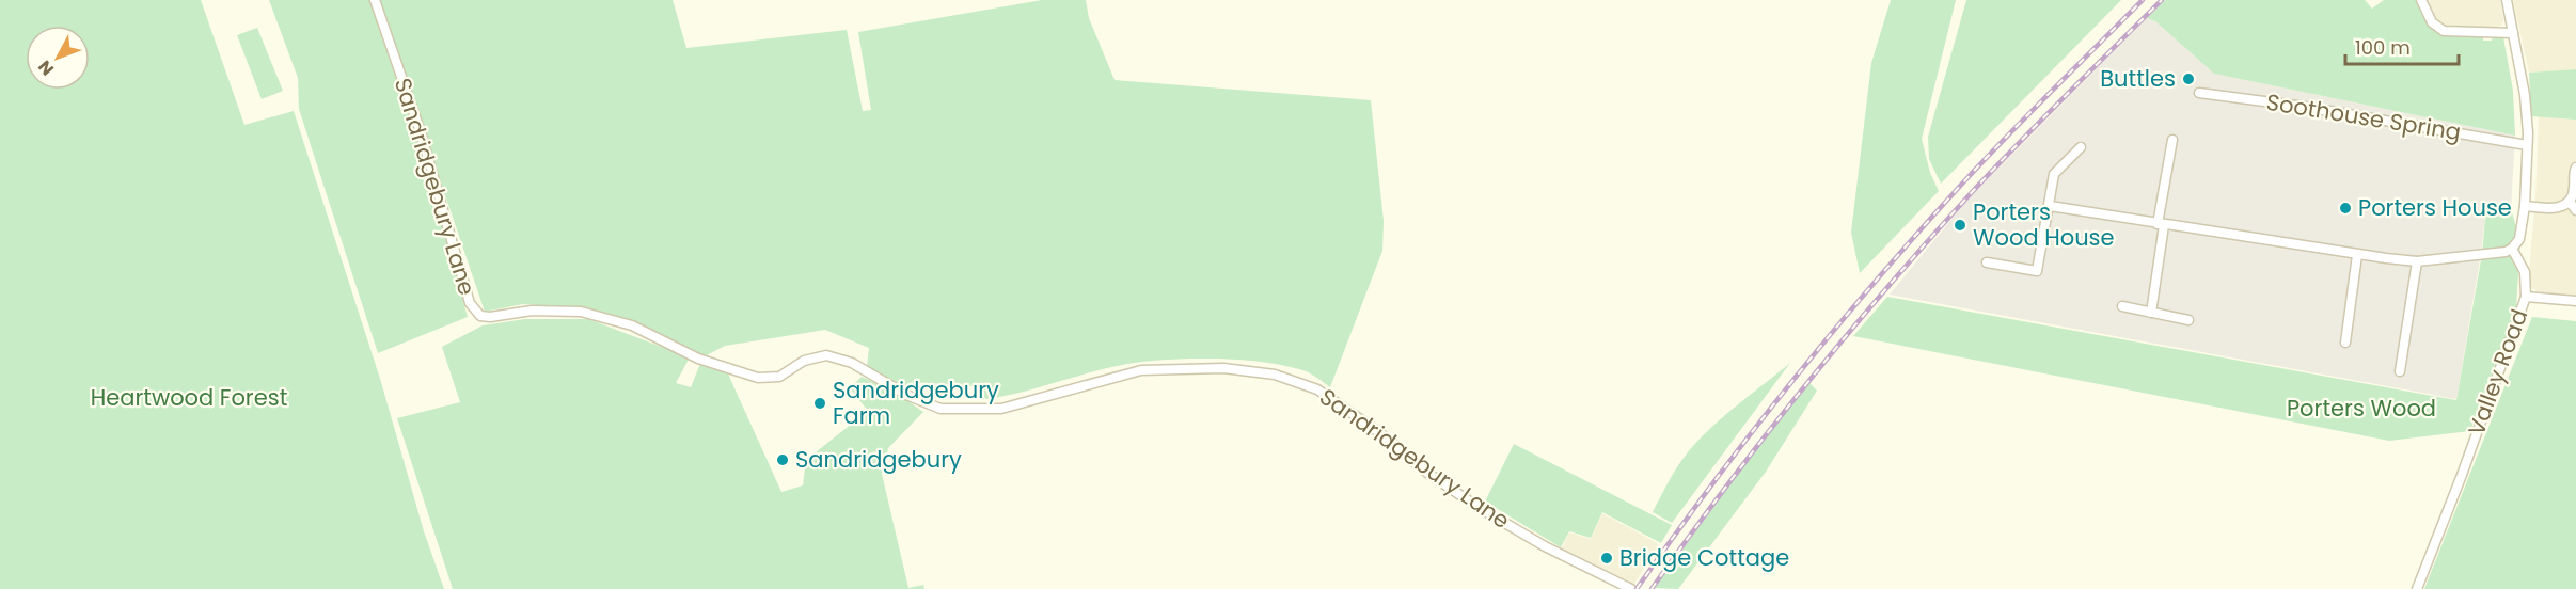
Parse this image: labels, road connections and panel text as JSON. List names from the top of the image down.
{
  "streets": {
    "street": ["Soothouse Spring", "Sandridgebury Lane", "Valley Road"]
  },
  "parks": ["Heartwood Forest", "Porters Wood"],
  "places": [
    "Buttles",
    "Porters House",
    "Porters Wood House",
    "Sandridgebury Farm",
    "Sandridgebury",
    "Bridge Cottage"
  ],
  "scale_bar": "100 m",
  "north": "bottom left"
}
